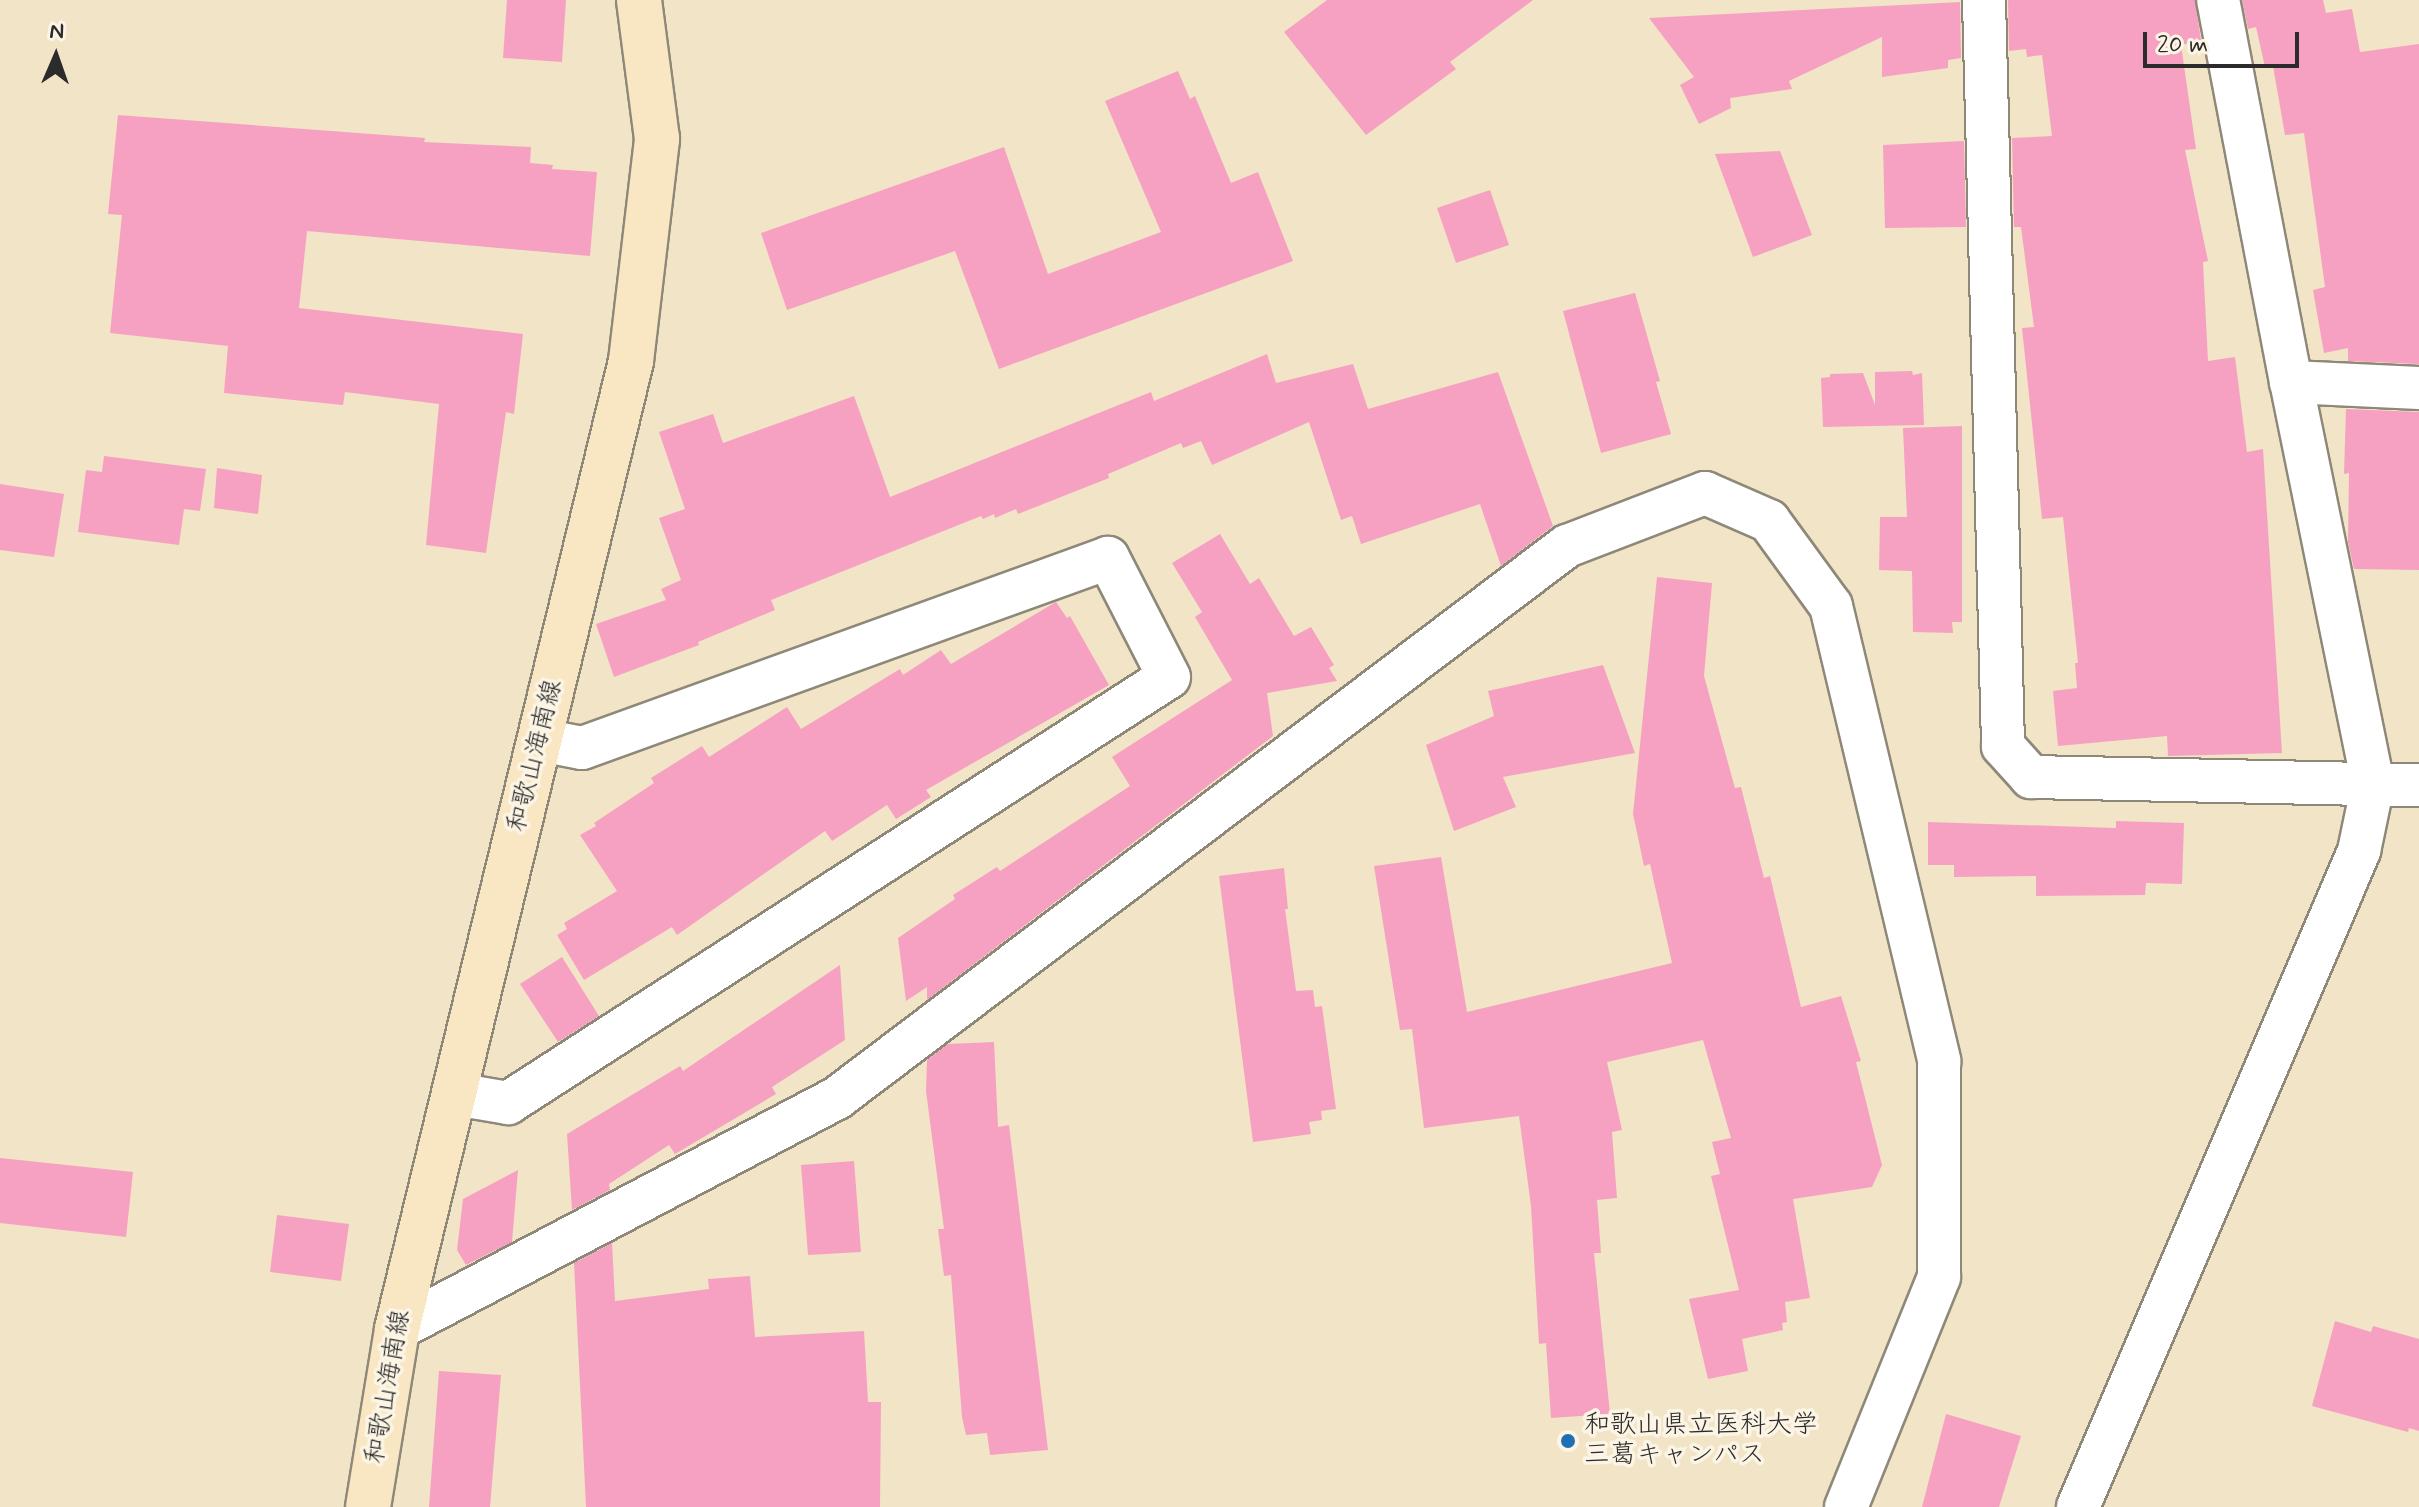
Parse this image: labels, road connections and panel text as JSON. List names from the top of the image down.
{
  "streets": {
    "main road": ["和歌山海南線"]
  },
  "places": ["和歌山県立医科大学 三葛キャンパス"],
  "scale_bar": "20 m",
  "north": "top"
}
